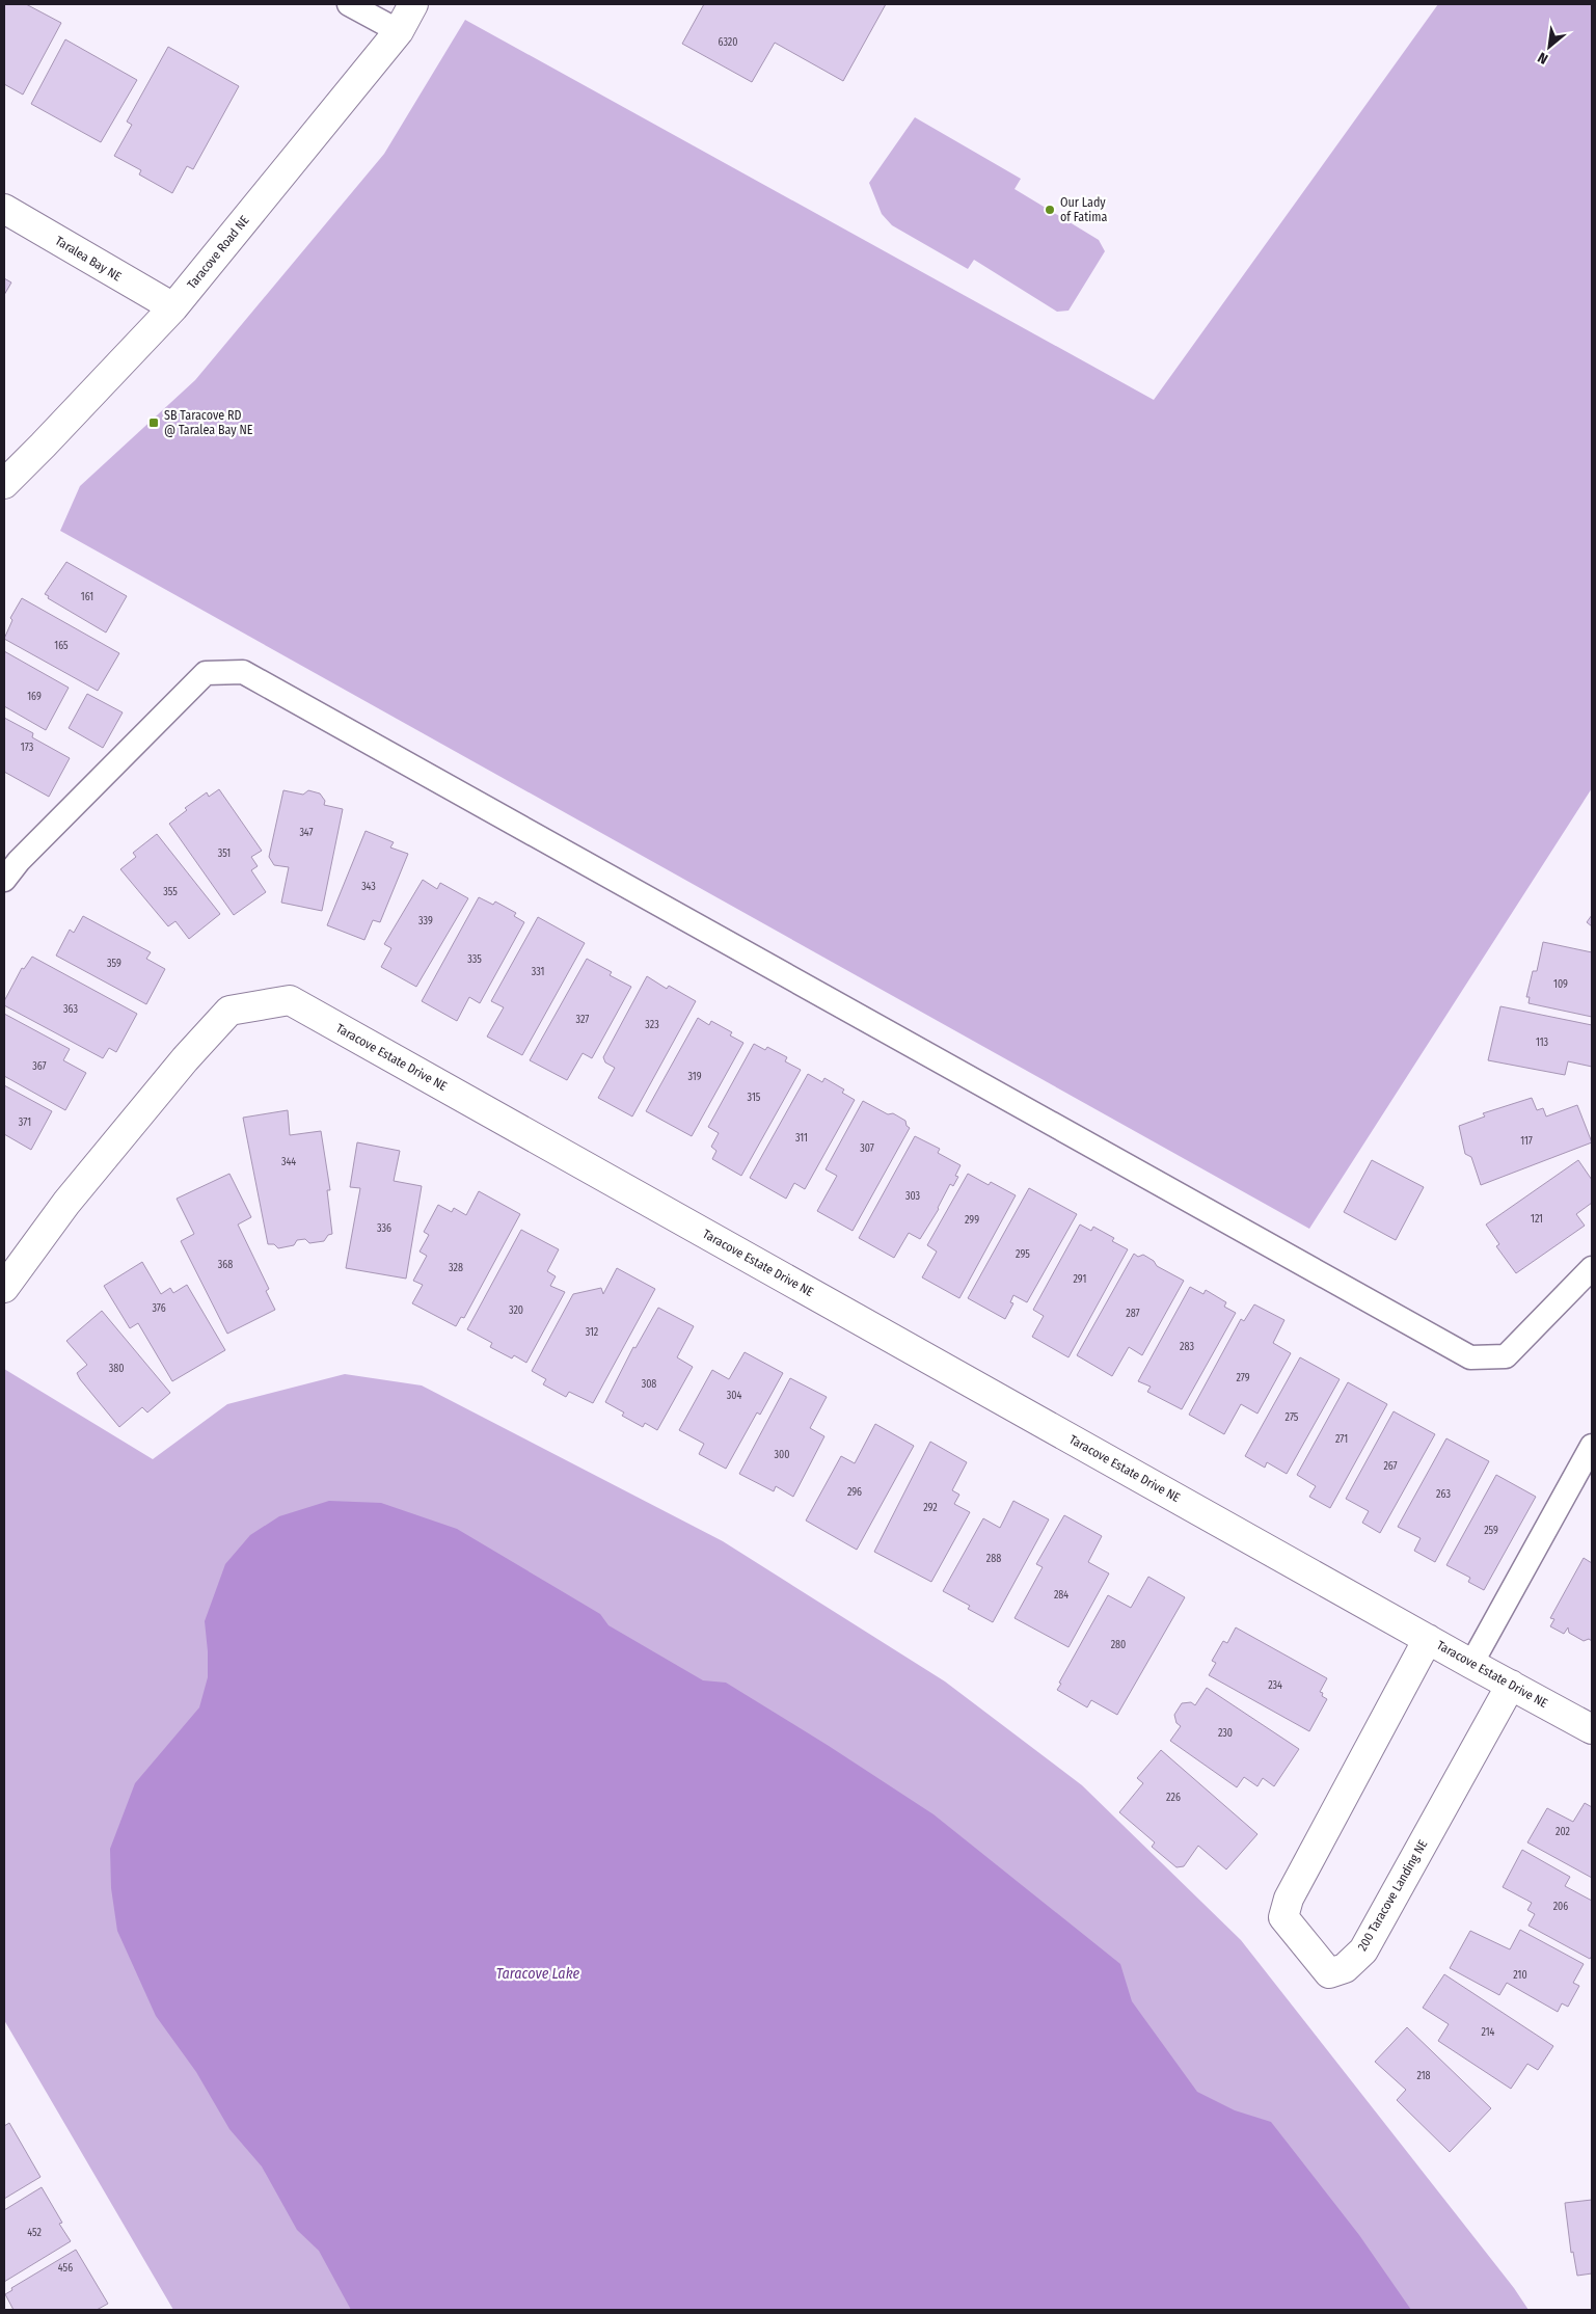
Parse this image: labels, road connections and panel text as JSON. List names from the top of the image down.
{
  "streets": {
    "street": [
      "Taracove Road NE",
      "Taralea Bay NE",
      "Taracove Estate Drive NE",
      "200 Taracove Landing NE"
    ]
  },
  "crossings": [
    ["Taracove Road NE", "Taralea Bay NE"],
    ["Taracove Estate Drive NE", "200 Taracove Landing NE"]
  ],
  "water": ["Taracove Lake"],
  "places": {
    "other": ["Our Lady of Fatima"],
    "transit": ["SB Taracove RD @ Taralea Bay NE"]
  },
  "house_numbers": [
    "6320",
    "161",
    "165",
    "169",
    "173",
    "347",
    "351",
    "343",
    "355",
    "339",
    "335",
    "359",
    "331",
    "109",
    "363",
    "327",
    "323",
    "113",
    "367",
    "319",
    "315",
    "371",
    "311",
    "117",
    "307",
    "344",
    "303",
    "121",
    "299",
    "336",
    "295",
    "368",
    "328",
    "291",
    "376",
    "320",
    "287",
    "312",
    "283",
    "380",
    "279",
    "308",
    "304",
    "275",
    "271",
    "300",
    "267",
    "296",
    "263",
    "292",
    "259",
    "288",
    "284",
    "280",
    "234",
    "230",
    "226",
    "202",
    "206",
    "210",
    "214",
    "218",
    "452",
    "456"
  ],
  "north": "bottom left"
}
